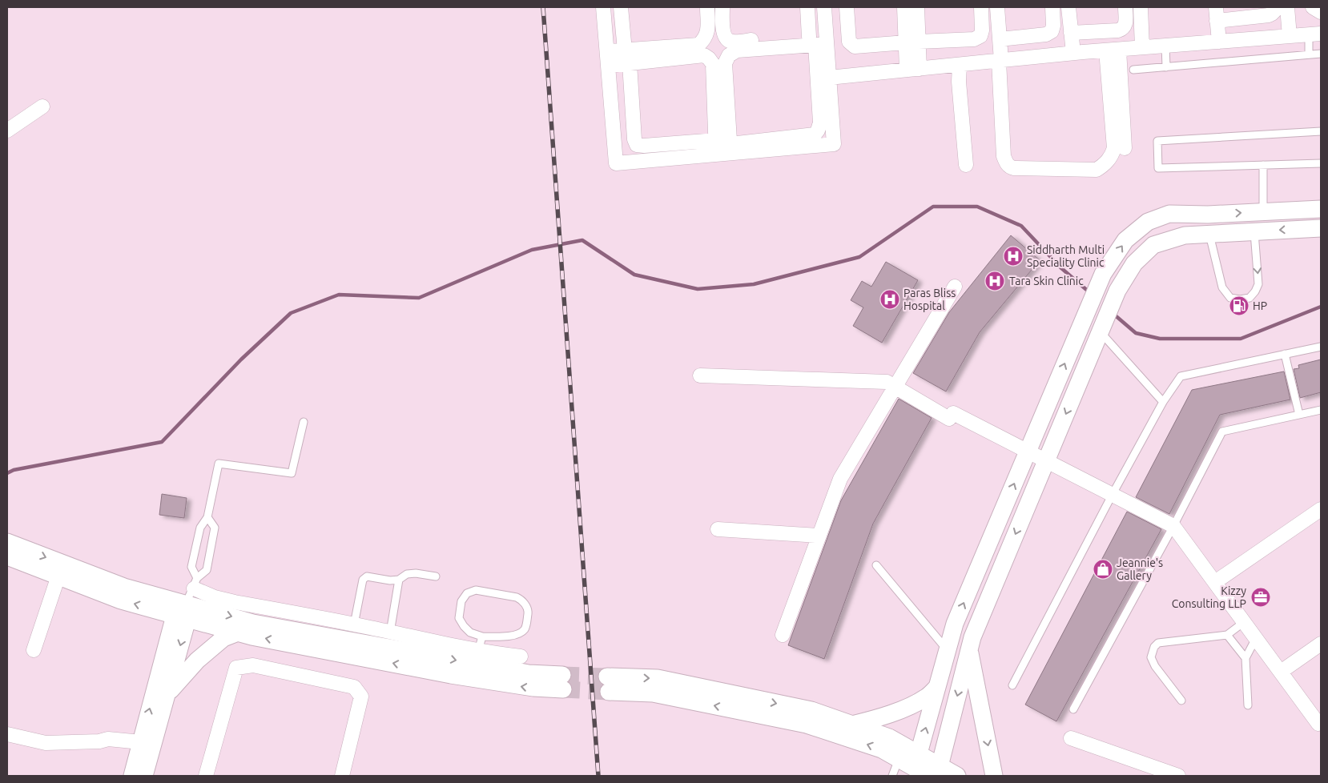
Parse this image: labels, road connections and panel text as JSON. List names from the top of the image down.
{
  "places": {
    "hospital": ["Siddharth Multi Speciality Clinic", "Tara Skin Clinic", "Paras Bliss Hospital"],
    "fuel station": ["HP"],
    "shop": ["Jeannie's Gallery"],
    "office": ["Kizzy Consulting LLP"]
  }
}
